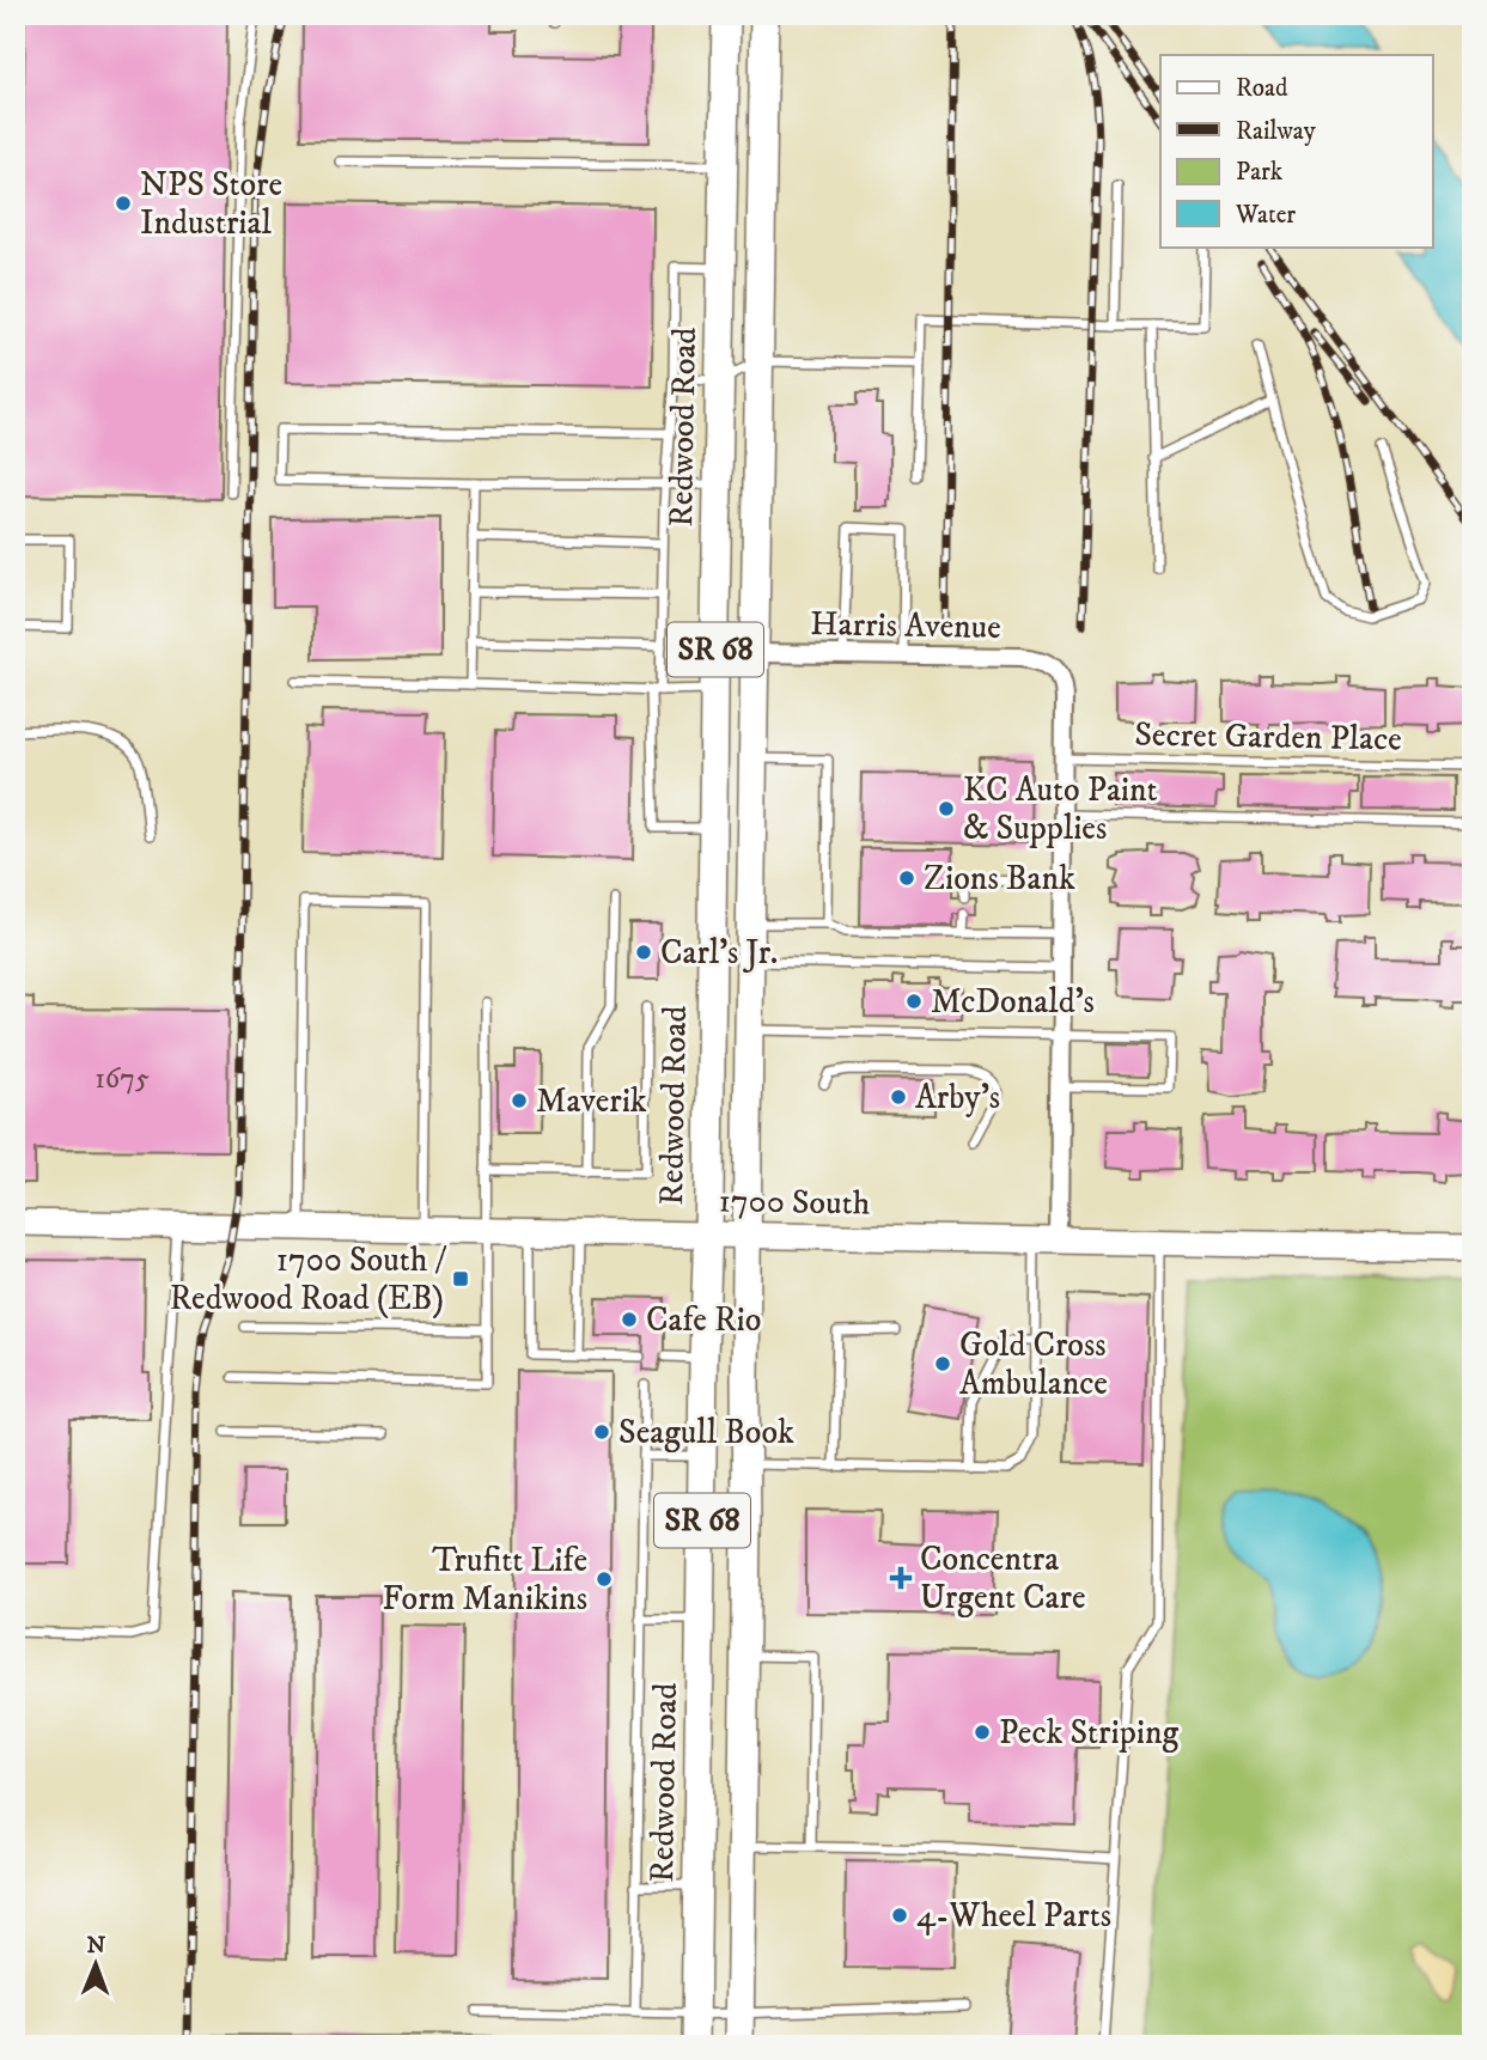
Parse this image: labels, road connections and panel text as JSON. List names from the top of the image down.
{
  "streets": {
    "main road": ["Redwood Road", "SR 68"],
    "street": ["Harris Avenue", "1700 South"],
    "lane": ["Secret Garden Place"]
  },
  "crossings": [
    ["Redwood Road", "1700 South"],
    ["Harris Avenue", "SR 68"],
    ["Harris Avenue", "Secret Garden Place"],
    ["SR 68", "1700 South"]
  ],
  "places": {
    "other": [
      "NPS Store Industrial",
      "KC Auto Paint & Supplies",
      "Zions Bank",
      "Carl's Jr.",
      "McDonald's",
      "Arby's",
      "Maverik",
      "Cafe Rio",
      "Gold Cross Ambulance",
      "Seagull Book",
      "Trufitt Life Form Manikins",
      "Peck Striping",
      "4-Wheel Parts"
    ],
    "transit": ["1700 South / Redwood Road (EB)"],
    "health": ["Concentra Urgent Care"]
  },
  "house_numbers": ["1675"],
  "legend": [
    "Road",
    "Railway",
    "Park",
    "Water"
  ],
  "north": "top"
}
